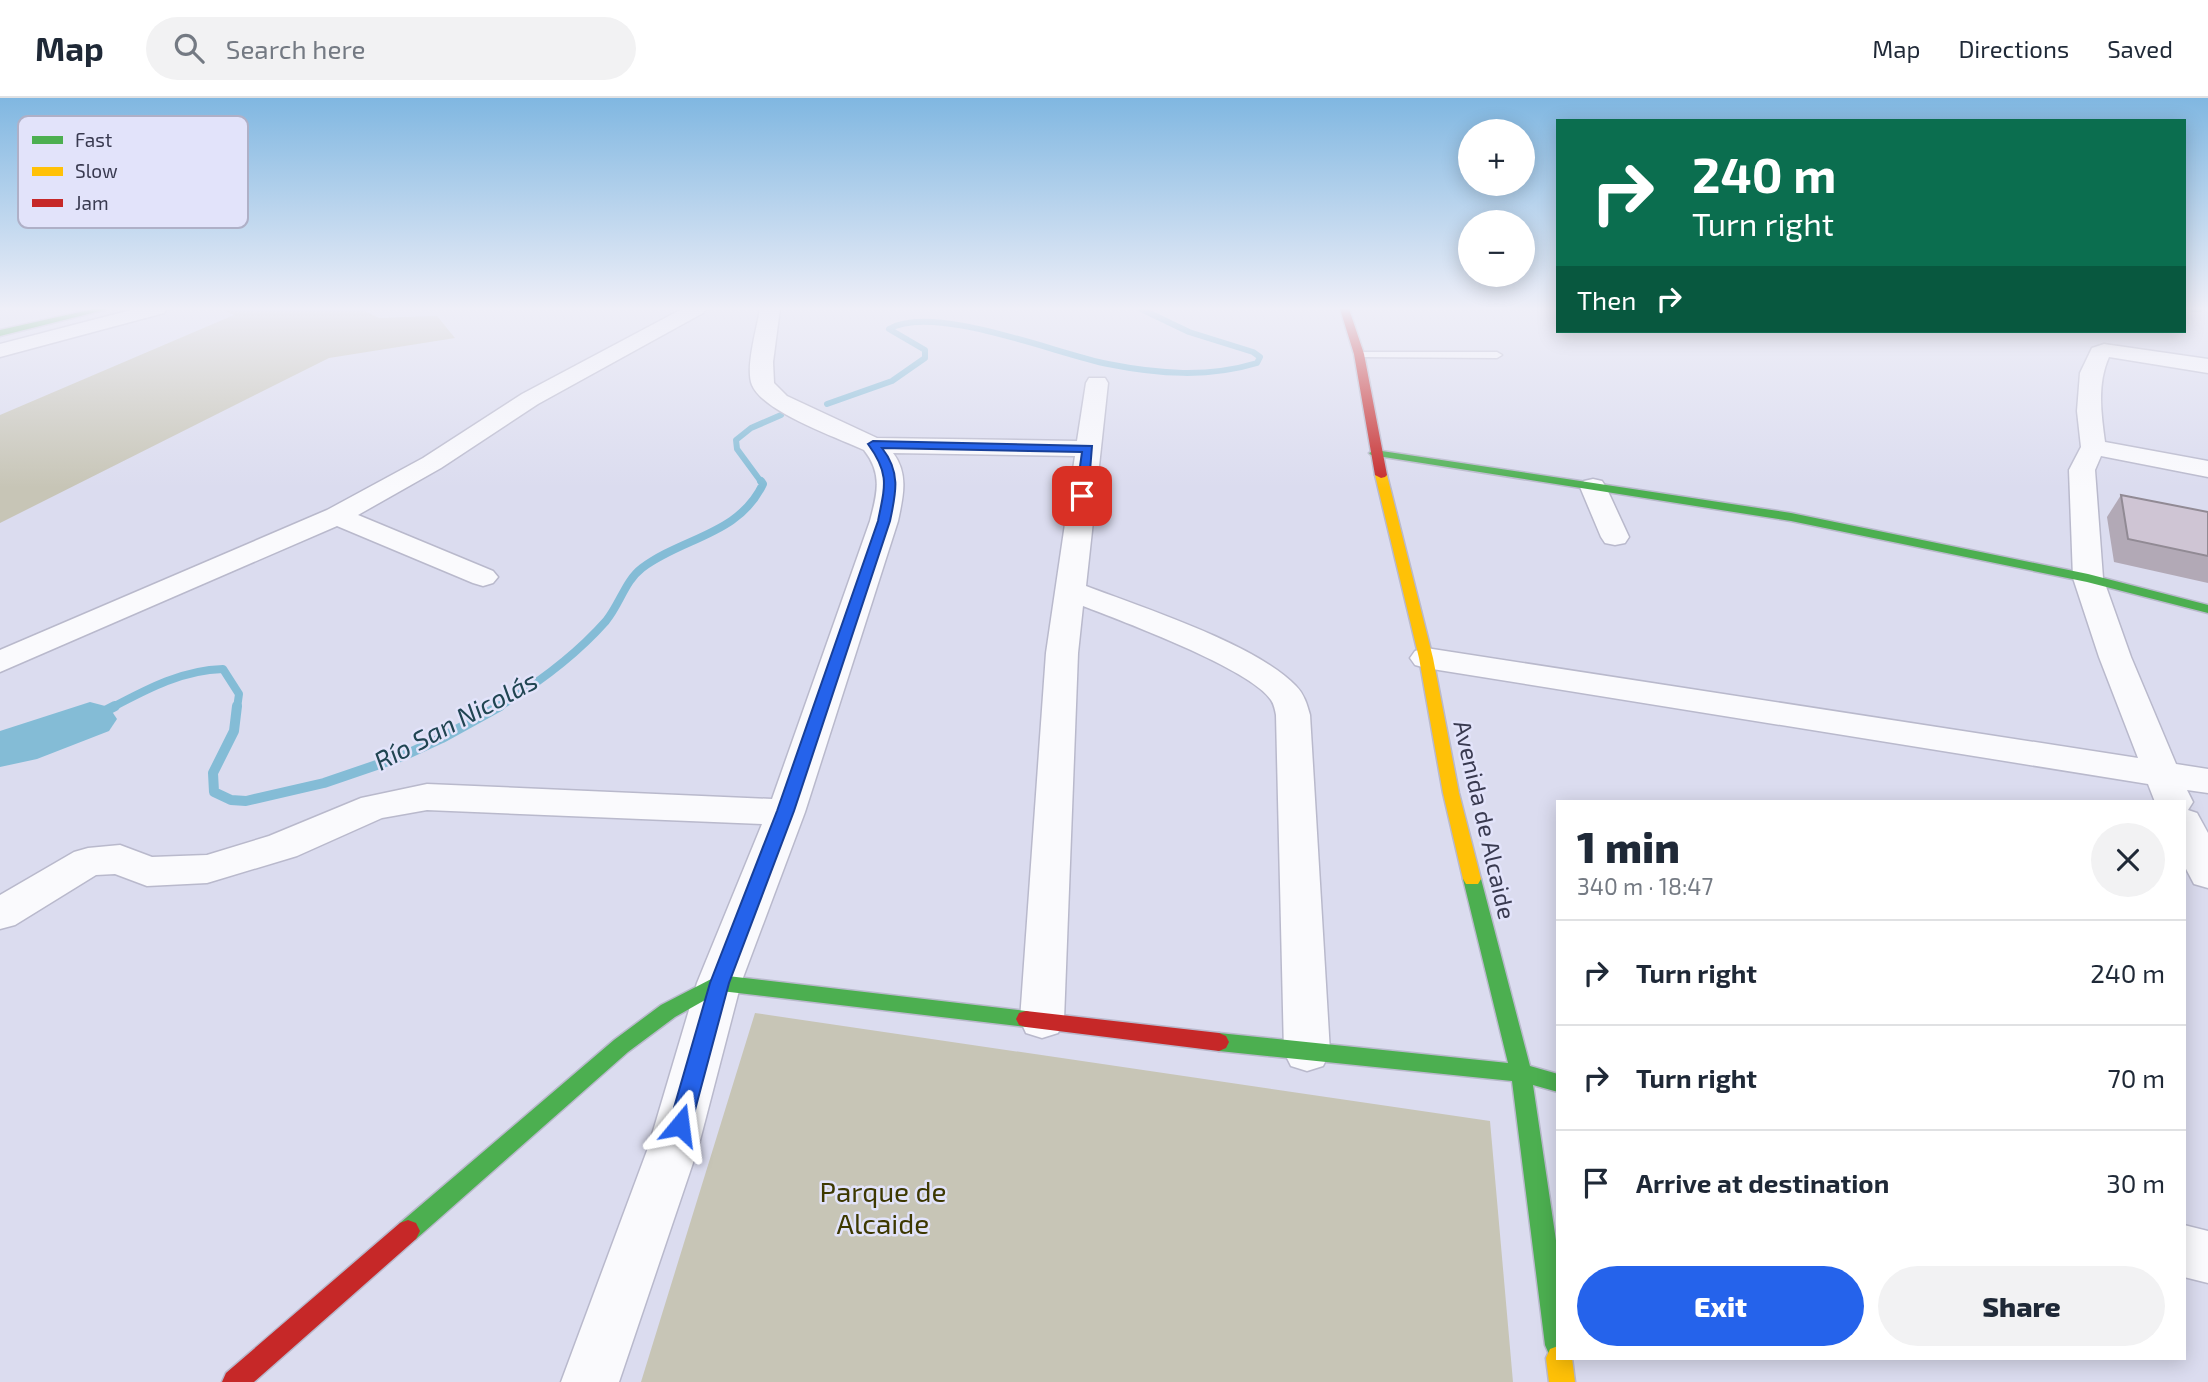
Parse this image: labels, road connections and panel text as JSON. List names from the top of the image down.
{
  "streets": {
    "main road": ["Avenida de Alcaide"]
  },
  "water": ["Río San Nicolás"],
  "parks": ["Parque de Alcaide"],
  "legend": ["Fast", "Slow", "Jam"],
  "page": {
    "header": "Map",
    "search": "Search here",
    "nav": ["Map", "Directions", "Saved"],
    "map_buttons": ["+", "−"],
    "turn": ["240 m", "Turn right"],
    "then": "Then",
    "heading": ["1 min", "340 m · 18:47"],
    "list": [
      {
        "name": "Turn right",
        "value": "240 m"
      },
      {
        "name": "Turn right",
        "value": "70 m"
      },
      {
        "name": "Arrive at destination",
        "value": "30 m"
      }
    ],
    "buttons": ["Exit", "Share"]
  }
}
